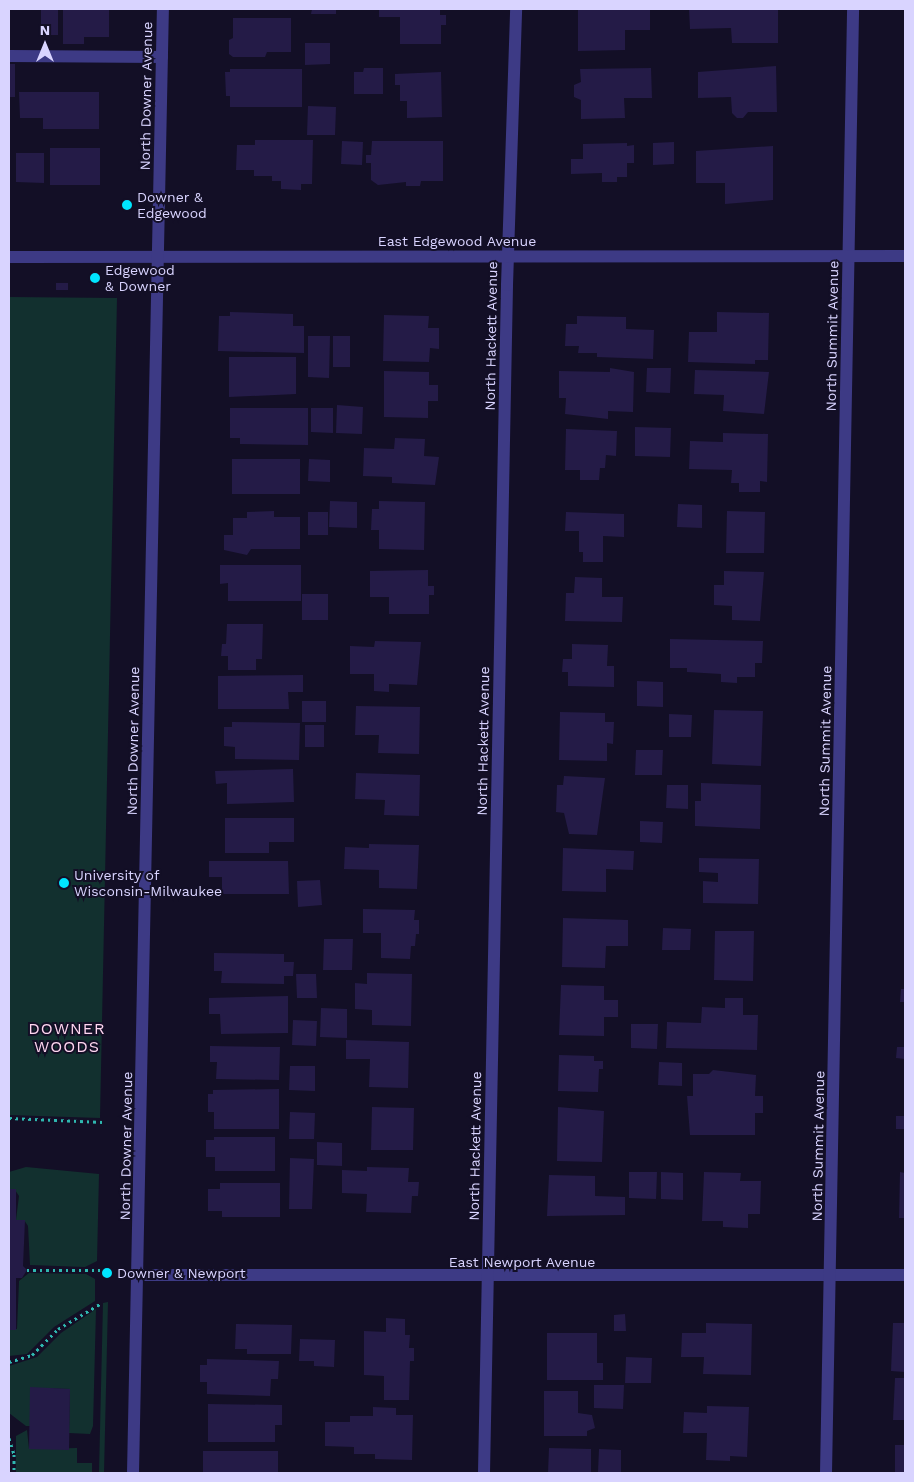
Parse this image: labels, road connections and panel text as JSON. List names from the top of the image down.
{
  "streets": {
    "street": [
      "North Downer Avenue",
      "East Edgewood Avenue",
      "North Hackett Avenue",
      "North Summit Avenue",
      "East Newport Avenue"
    ]
  },
  "crossings": [
    ["North Downer Avenue", "East Edgewood Avenue"],
    ["North Downer Avenue", "East Newport Avenue"],
    ["East Edgewood Avenue", "North Hackett Avenue"],
    ["East Edgewood Avenue", "North Summit Avenue"],
    ["North Hackett Avenue", "East Newport Avenue"],
    ["North Summit Avenue", "East Newport Avenue"]
  ],
  "districts": ["DOWNER WOODS"],
  "places": [
    "Downer & Edgewood",
    "Edgewood & Downer",
    "University of Wisconsin-Milwaukee",
    "Downer & Newport"
  ],
  "north": "top"
}
